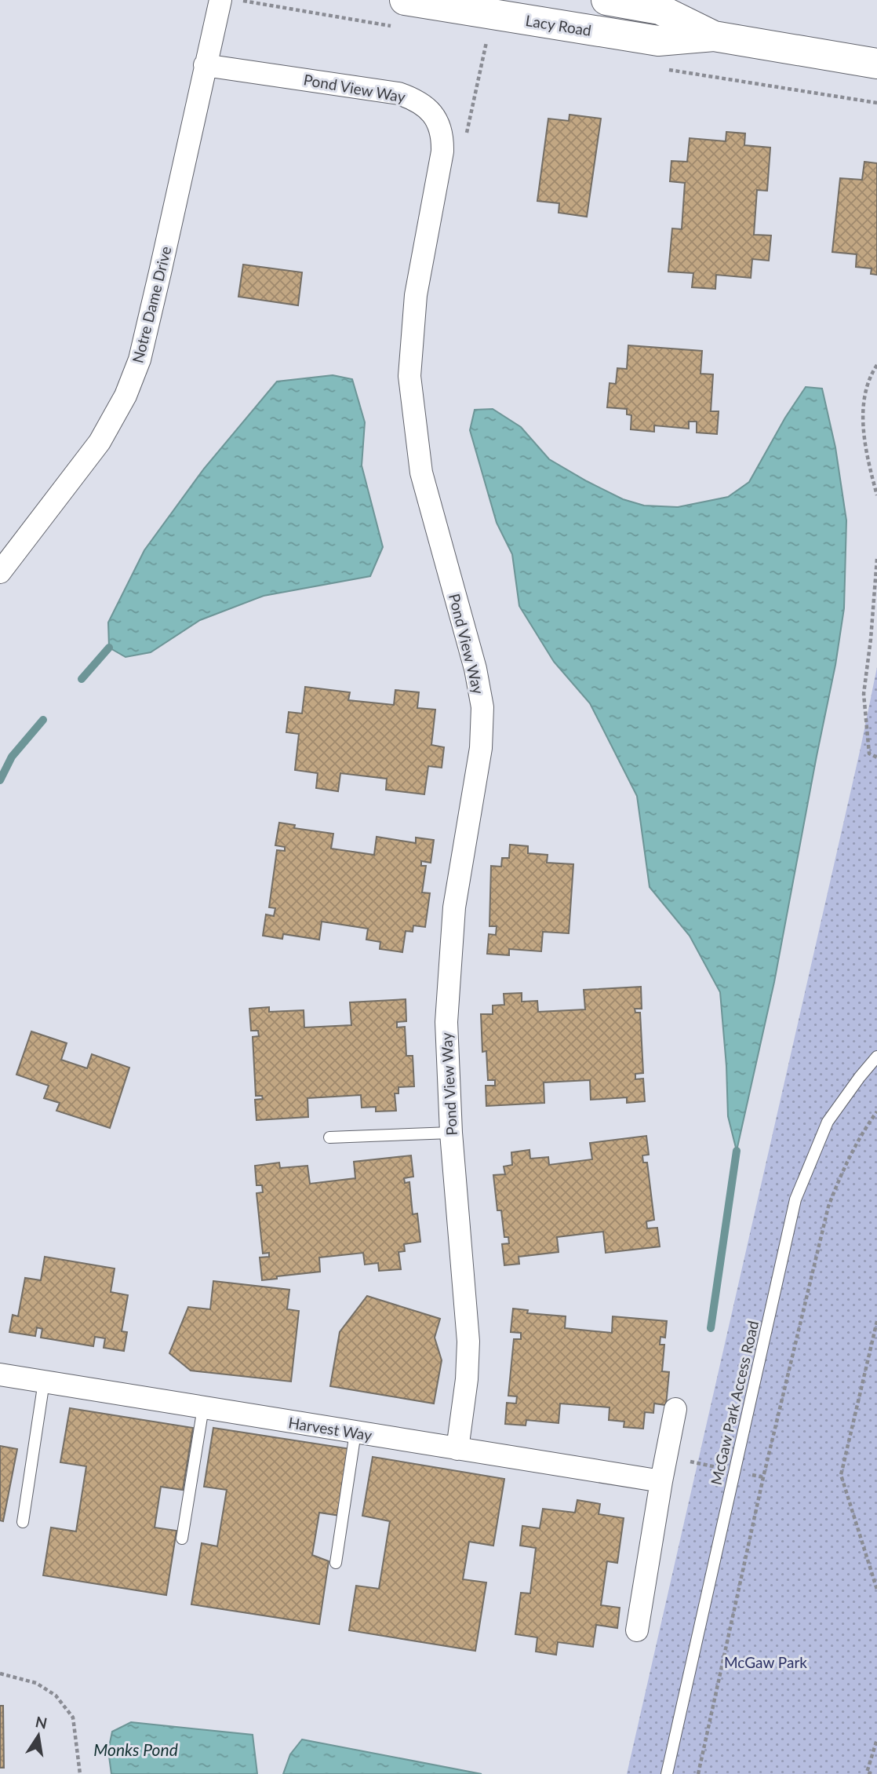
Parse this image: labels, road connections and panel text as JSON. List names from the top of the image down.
{
  "streets": {
    "main road": ["Lacy Road"],
    "street": ["Pond View Way", "Notre Dame Drive", "Harvest Way"],
    "lane": ["McGaw Park Access Road"]
  },
  "crossings": [
    ["Pond View Way", "Notre Dame Drive"],
    ["Pond View Way", "Harvest Way"]
  ],
  "water": ["Monks Pond"],
  "parks": ["McGaw Park"],
  "north": "top"
}
